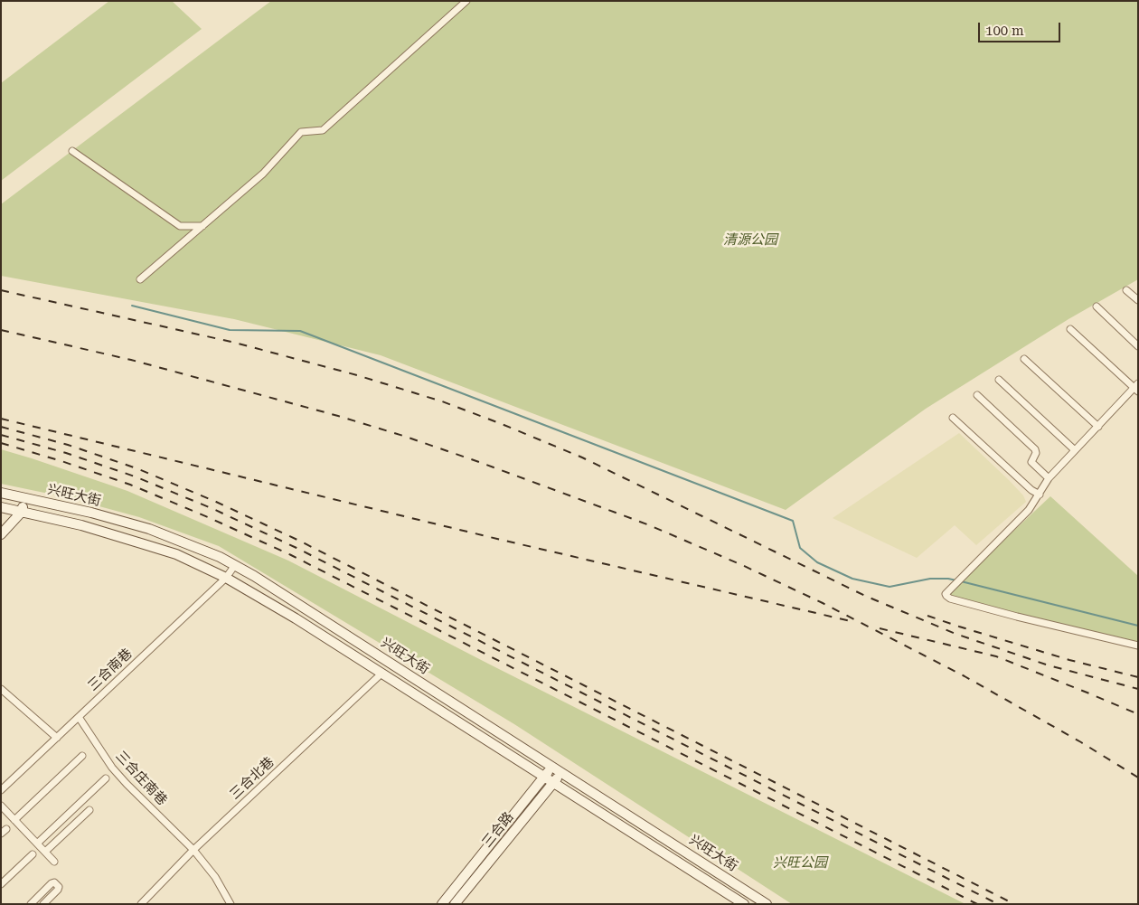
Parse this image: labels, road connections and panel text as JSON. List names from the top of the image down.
{
  "streets": {
    "main road": ["兴旺大街", "三合路"],
    "street": ["三合南巷", "三合庄南巷", "三合北巷"]
  },
  "crossings": [
    ["兴旺大街", "三合南巷"],
    ["兴旺大街", "三合北巷"],
    ["兴旺大街", "三合路"],
    ["三合南巷", "三合庄南巷"],
    ["三合庄南巷", "三合北巷"]
  ],
  "parks": ["清源公园", "兴旺公园"],
  "scale_bar": "100 m"
}
